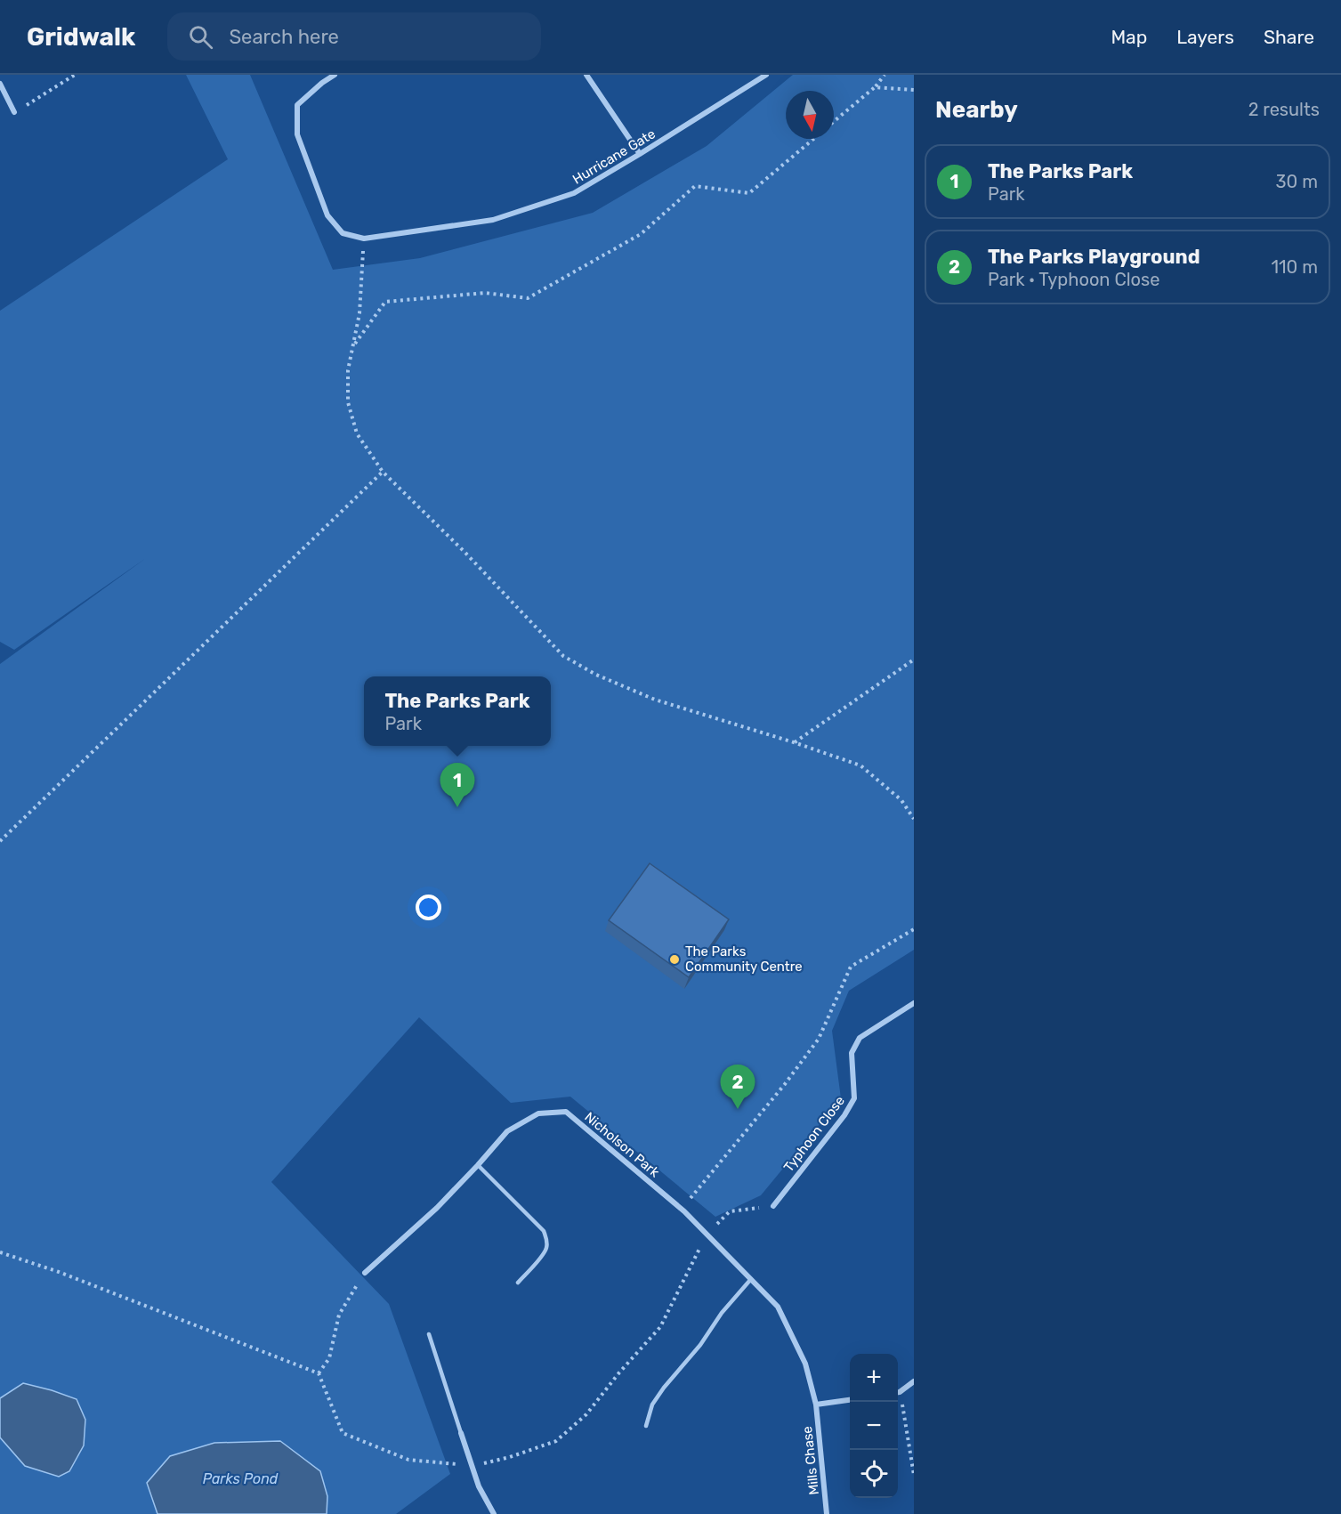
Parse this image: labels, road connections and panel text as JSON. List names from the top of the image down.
{
  "streets": {
    "street": [
      "Hurricane Gate",
      "Typhoon Close",
      "Nicholson Park",
      "Mills Chase"
    ]
  },
  "crossings": [
    ["Nicholson Park", "Mills Chase"]
  ],
  "water": ["Parks Pond"],
  "places": ["The Parks Community Centre"],
  "north": "bottom",
  "page": {
    "header": "Gridwalk",
    "search": "Search here",
    "nav": ["Map", "Layers", "Share"],
    "heading": ["Nearby", "2 results"],
    "list": [
      {
        "mark": "1",
        "name": "The Parks Park",
        "note": "Park",
        "value": "30 m"
      },
      {
        "mark": "2",
        "name": "The Parks Playground",
        "note": "Park · Typhoon Close",
        "value": "110 m"
      }
    ],
    "popup": ["The Parks Park", "Park"],
    "pins": ["1", "2"],
    "map_buttons": ["+", "−"]
  }
}
